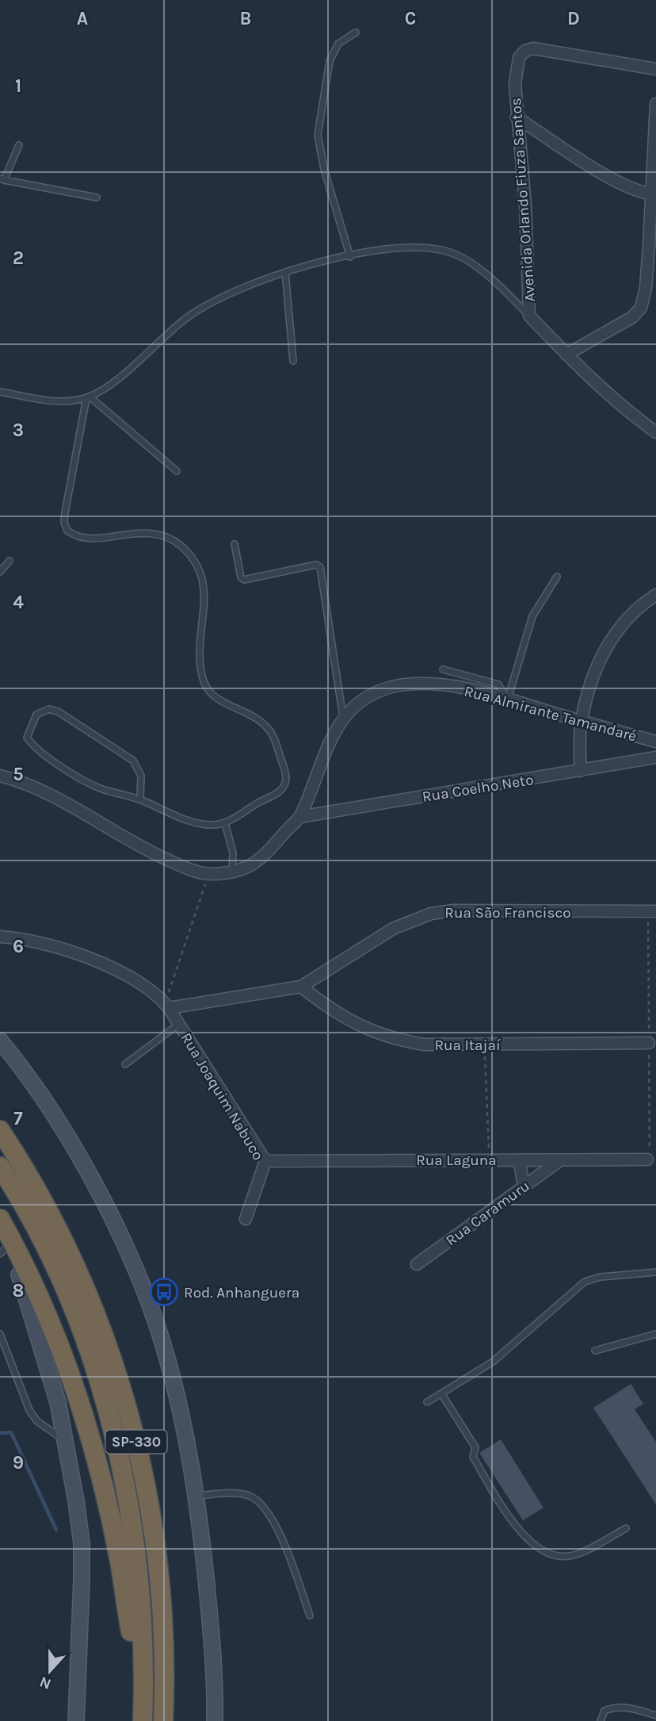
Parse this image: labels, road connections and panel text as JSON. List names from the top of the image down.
{
  "streets": {
    "highway": ["SP-330"],
    "street": [
      "Avenida Orlando Fiuza Santos",
      "Rua Almirante Tamandaré",
      "Rua Coelho Neto",
      "Rua São Francisco",
      "Rua Itajaí",
      "Rua Joaquim Nabuco",
      "Rua Laguna",
      "Rua Caramuru"
    ]
  },
  "crossings": [
    ["Rua Almirante Tamandaré", "Rua Coelho Neto"],
    ["Rua São Francisco", "Rua Itajaí"],
    ["Rua São Francisco", "Rua Joaquim Nabuco"],
    ["Rua Joaquim Nabuco", "Rua Laguna"],
    ["Rua Laguna", "Rua Caramuru"]
  ],
  "places": {
    "bus stop": ["Rod. Anhanguera"]
  },
  "north": "bottom",
  "grid": {
    "columns": [
      "A",
      "B",
      "C",
      "D"
    ],
    "rows": [
      "1",
      "2",
      "3",
      "4",
      "5",
      "6",
      "7",
      "8",
      "9"
    ]
  }
}
